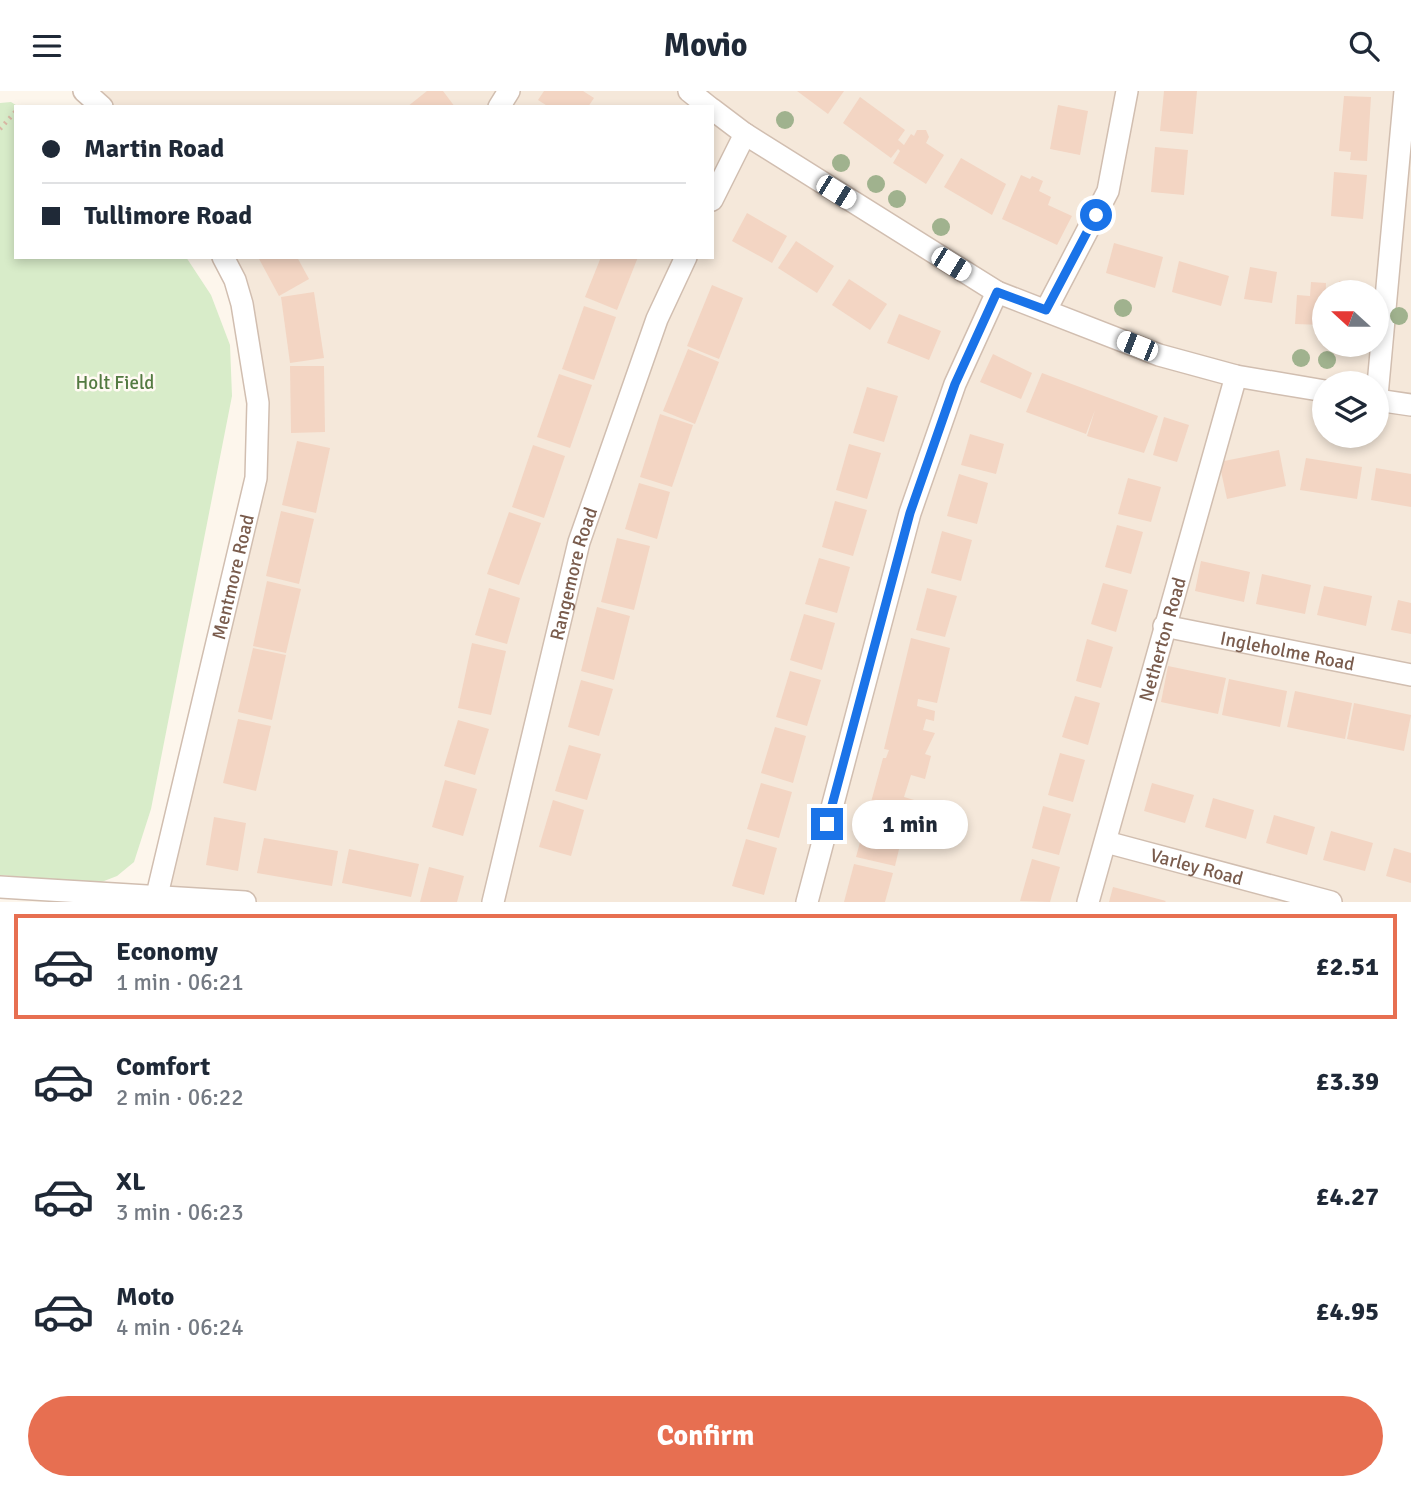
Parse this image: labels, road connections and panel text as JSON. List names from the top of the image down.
{
  "streets": {
    "street": [
      "Rangemore Road",
      "Mentmore Road",
      "Netherton Road",
      "Ingleholme Road",
      "Varley Road"
    ]
  },
  "crossings": [
    ["Netherton Road", "Ingleholme Road"],
    ["Netherton Road", "Varley Road"]
  ],
  "parks": ["Holt Field"],
  "north": "left",
  "page": {
    "header": "Movio",
    "banner": ["Martin Road", "Tullimore Road"],
    "bubble": "1 min",
    "list": [
      {
        "name": "Economy",
        "note": "1 min · 06:21",
        "value": "£2.51"
      },
      {
        "name": "Comfort",
        "note": "2 min · 06:22",
        "value": "£3.39"
      },
      {
        "name": "XL",
        "note": "3 min · 06:23",
        "value": "£4.27"
      },
      {
        "name": "Moto",
        "note": "4 min · 06:24",
        "value": "£4.95"
      }
    ],
    "buttons": "Confirm"
  }
}
